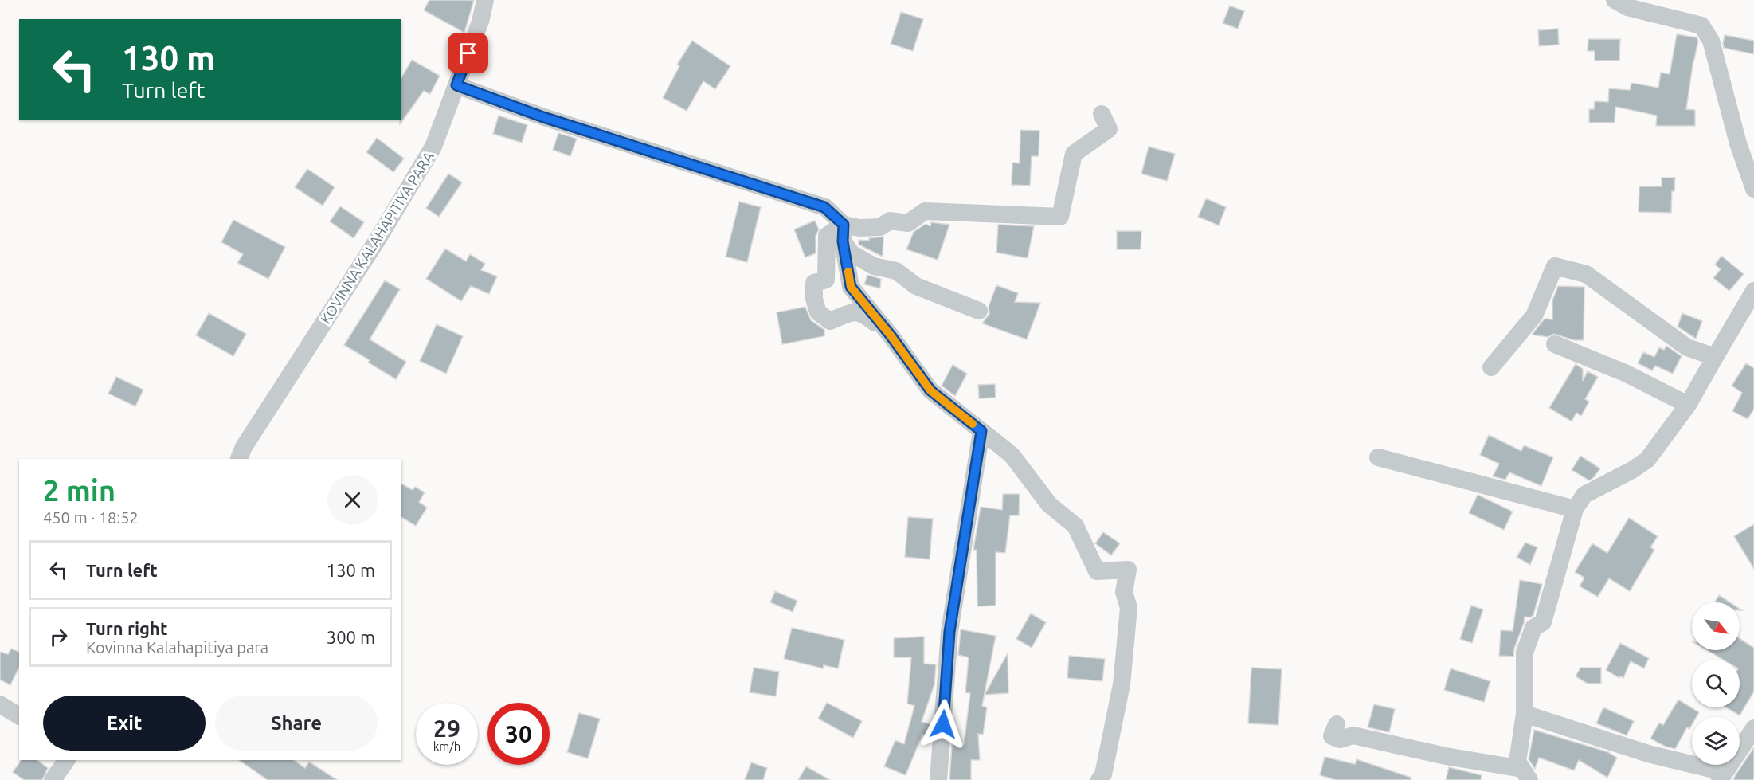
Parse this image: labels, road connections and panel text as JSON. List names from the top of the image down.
{
  "streets": {
    "street": ["KOVINNA KALAHAPITIYA PARA"]
  },
  "north": "bottom right",
  "page": {
    "turn": ["130 m", "Turn left"],
    "heading": ["2 min", "450 m · 18:52"],
    "list": [
      {
        "name": "Turn left",
        "value": "130 m"
      },
      {
        "name": "Turn right",
        "note": "Kovinna Kalahapitiya para",
        "value": "300 m"
      }
    ],
    "buttons": ["Exit", "Share"],
    "speed": "29 km/h",
    "limit": "30"
  }
}
